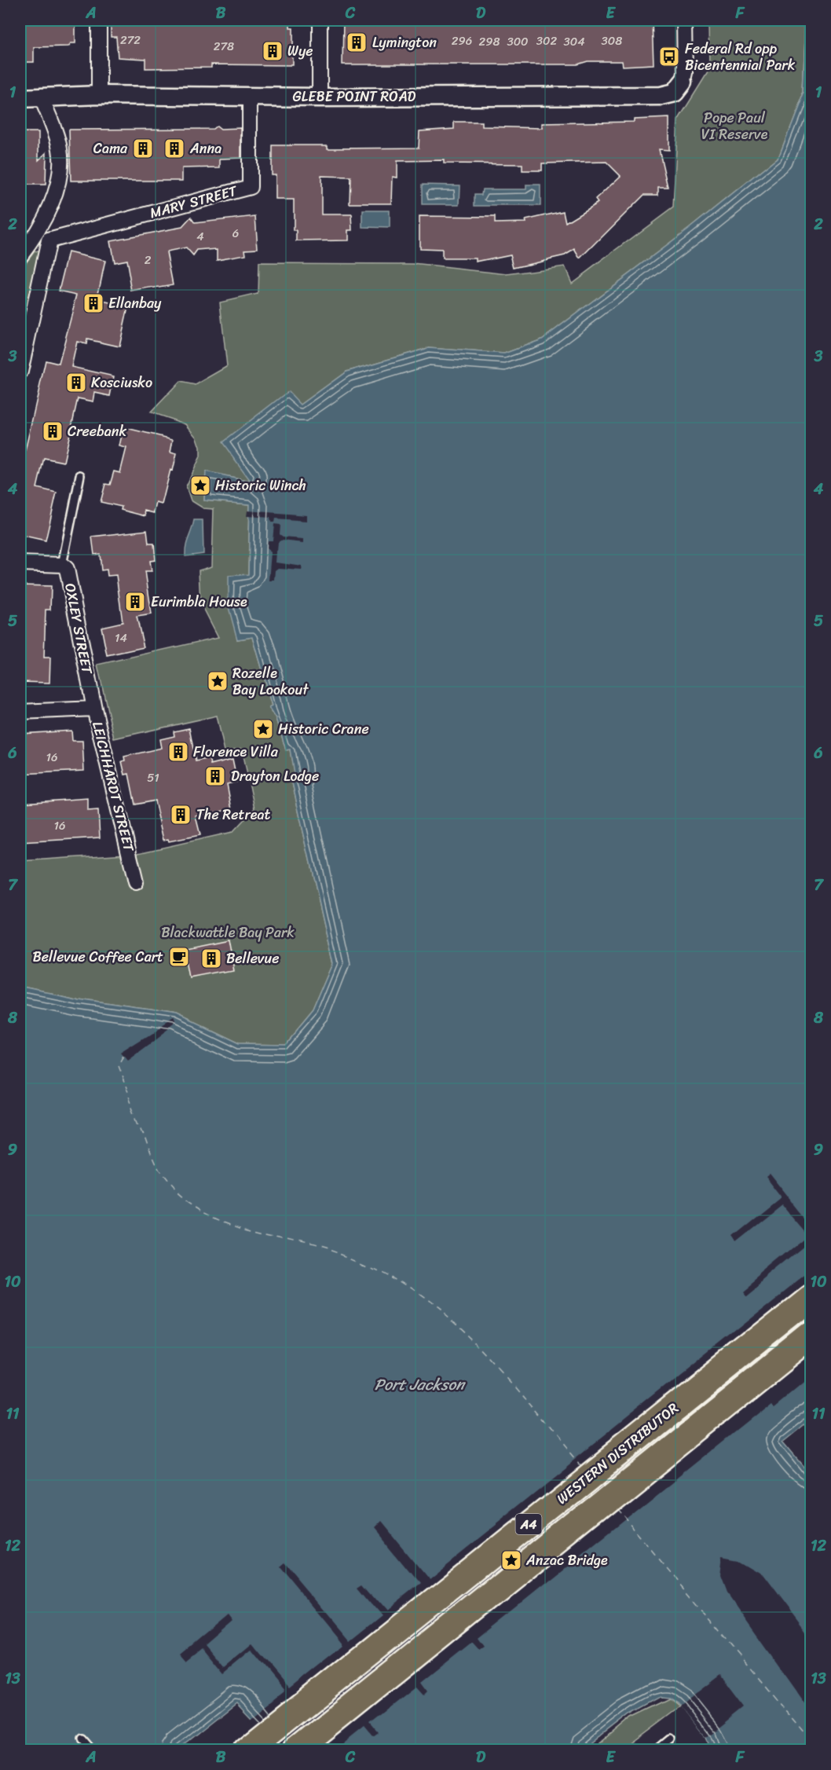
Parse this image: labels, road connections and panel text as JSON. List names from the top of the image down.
{
  "streets": {
    "highway": ["WESTERN DISTRIBUTOR", "A4"],
    "street": [
      "GLEBE POINT ROAD",
      "MARY STREET",
      "OXLEY STREET",
      "LEICHHARDT STREET"
    ]
  },
  "crossings": [
    ["GLEBE POINT ROAD", "MARY STREET"],
    ["OXLEY STREET", "LEICHHARDT STREET"]
  ],
  "water": ["Port Jackson"],
  "parks": ["Pope Paul VI Reserve", "Blackwattle Bay Park"],
  "places": {
    "building": [
      "Lymington",
      "Wye",
      "Cama",
      "Anna",
      "Ellanbay",
      "Kosciusko",
      "Creebank",
      "Eurimbla House",
      "Florence Villa",
      "Drayton Lodge",
      "The Retreat",
      "Bellevue"
    ],
    "bus stop": ["Federal Rd opp Bicentennial Park"],
    "place": [
      "Historic Winch",
      "Rozelle Bay Lookout",
      "Historic Crane",
      "Anzac Bridge"
    ],
    "cafe": ["Bellevue Coffee Cart"]
  },
  "house_numbers": [
    "272",
    "296",
    "302",
    "308",
    "298",
    "300",
    "304",
    "278",
    "6",
    "4",
    "2",
    "14",
    "16",
    "51",
    "16"
  ],
  "grid": {
    "columns": [
      "A",
      "B",
      "C",
      "D",
      "E",
      "F"
    ],
    "rows": [
      "1",
      "2",
      "3",
      "4",
      "5",
      "6",
      "7",
      "8",
      "9",
      "10",
      "11",
      "12",
      "13"
    ]
  }
}
